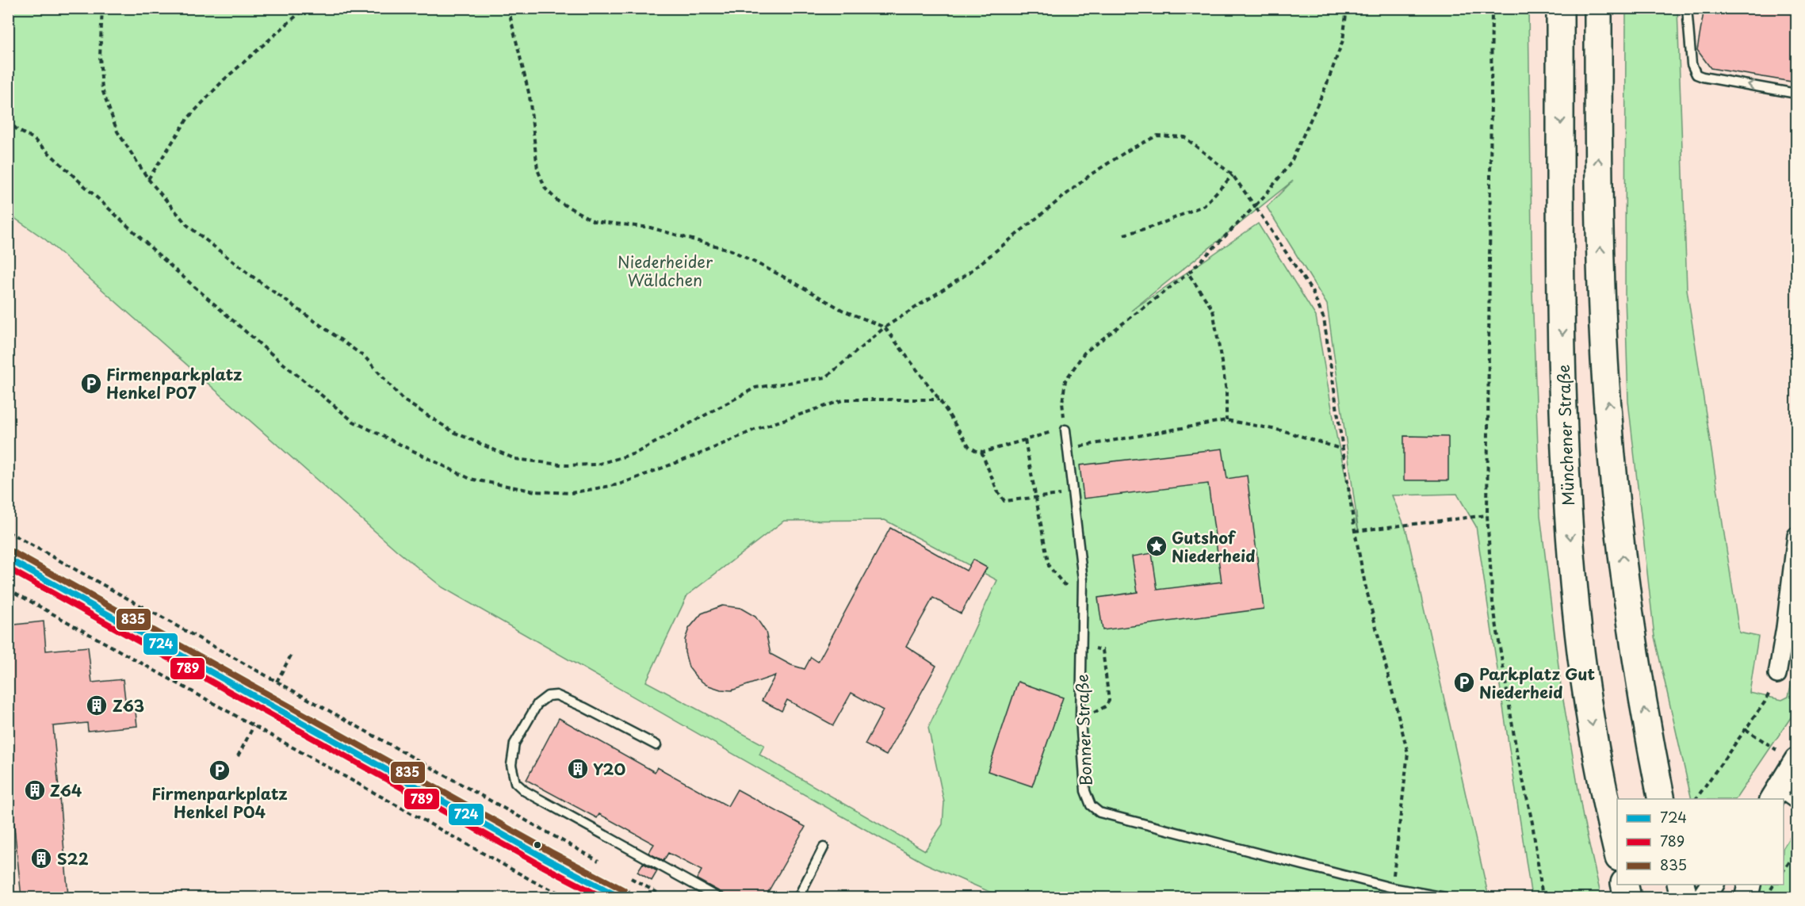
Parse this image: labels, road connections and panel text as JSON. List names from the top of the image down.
{
  "streets": {
    "highway": ["Münchener Straße"],
    "lane": ["Bonner Straße"]
  },
  "parks": ["Niederheider Wäldchen"],
  "places": {
    "parking": ["Firmenparkplatz Henkel P07", "Parkplatz Gut Niederheid", "Firmenparkplatz Henkel P04"],
    "place": ["Gutshof Niederheid"],
    "building": [
      "Z63",
      "Y20",
      "Z64",
      "S22"
    ]
  },
  "lines": ["transit line 835", "transit line 724", "transit line 789"],
  "legend": ["724", "789", "835"]
}
